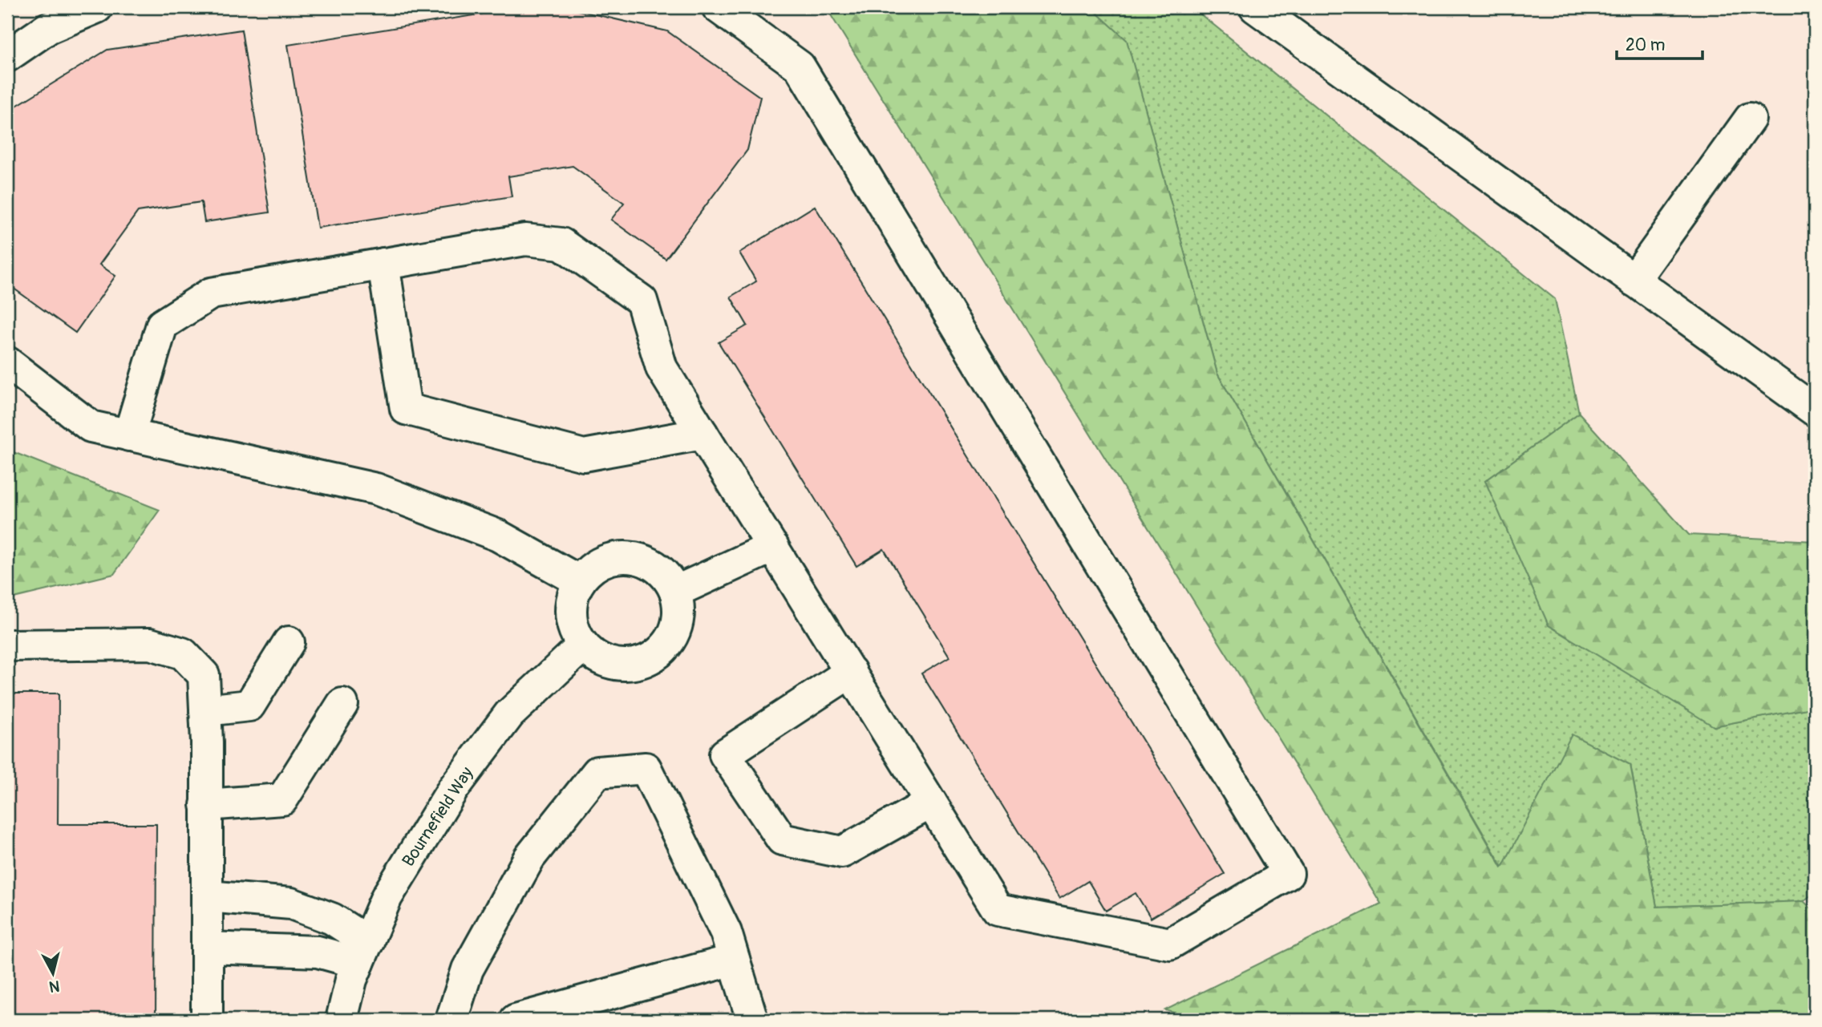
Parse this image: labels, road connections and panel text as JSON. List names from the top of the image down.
{
  "streets": {
    "street": ["Bournefield Way"]
  },
  "scale_bar": "20 m",
  "north": "bottom"
}
